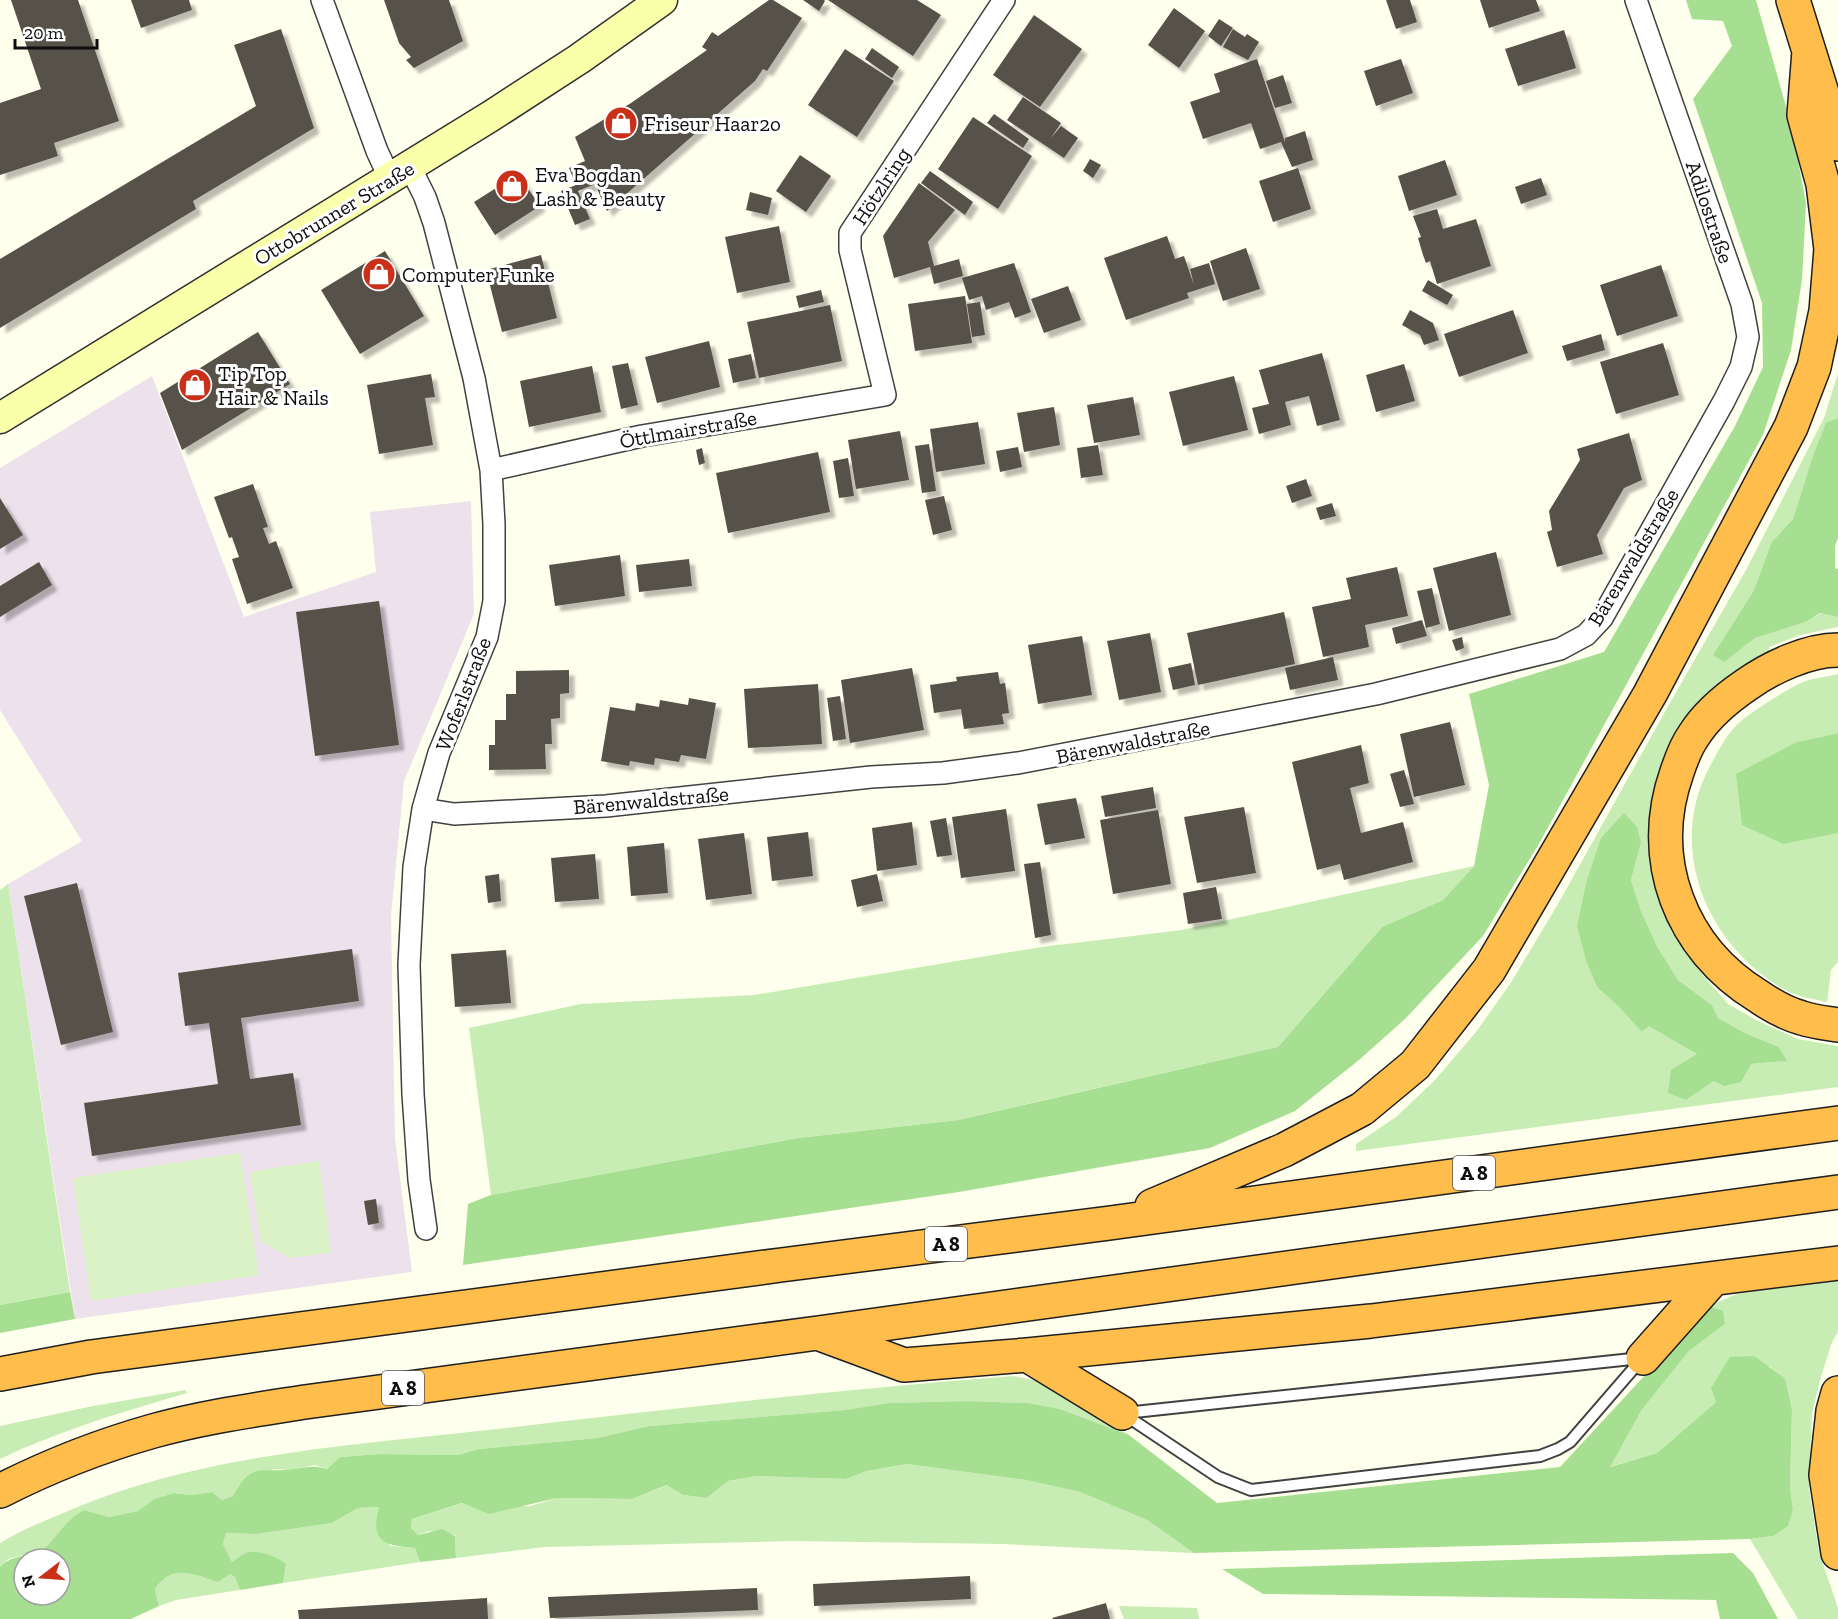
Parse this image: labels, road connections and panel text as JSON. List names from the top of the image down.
{
  "streets": {
    "highway": ["A 8"],
    "main road": ["Ottobrunner Straße"],
    "street": [
      "Hötzlring",
      "Adilostraße",
      "Öttlmairstraße",
      "Bärenwaldstraße",
      "Woferlstraße"
    ]
  },
  "crossings": [
    ["Hötzlring", "Öttlmairstraße"],
    ["Adilostraße", "Bärenwaldstraße"],
    ["Ottobrunner Straße", "Woferlstraße"],
    ["Öttlmairstraße", "Woferlstraße"],
    ["Bärenwaldstraße", "Woferlstraße"]
  ],
  "places": {
    "shop": [
      "Friseur Haar2o",
      "Eva Bogdan Lash & Beauty",
      "Computer Funke",
      "Tip Top Hair & Nails"
    ]
  },
  "scale_bar": "20 m",
  "north": "left"
}
